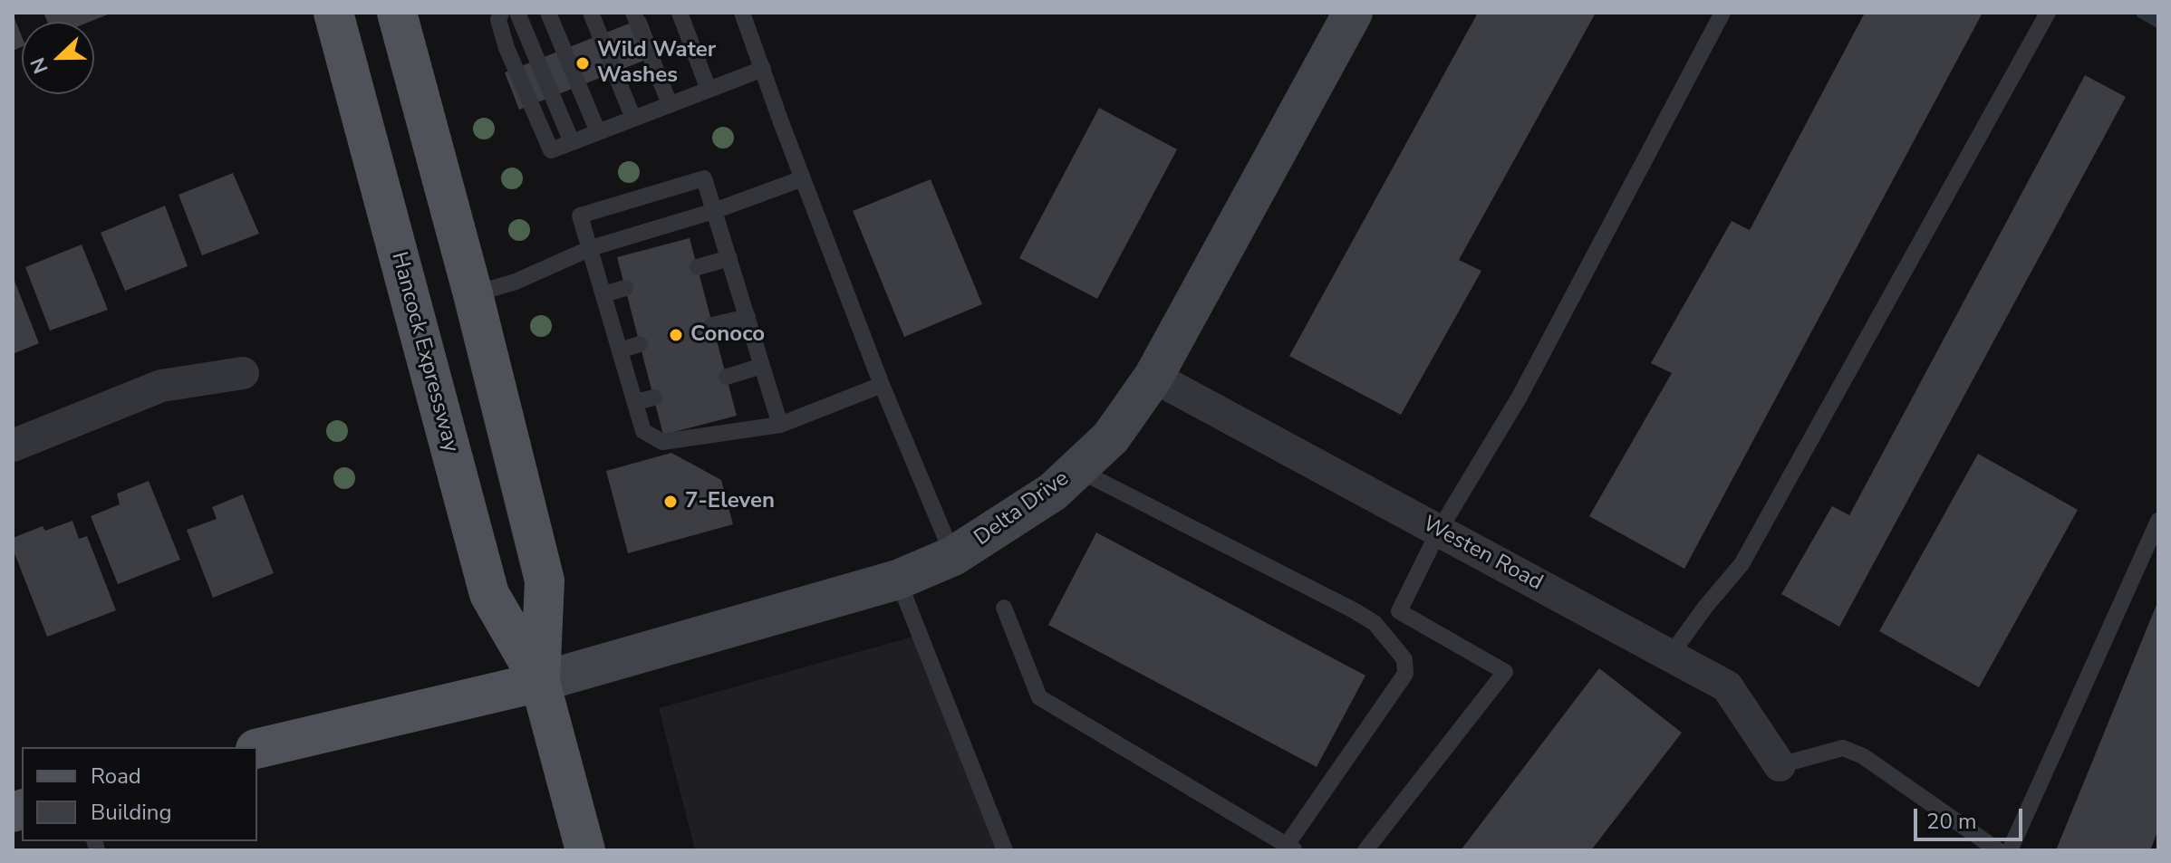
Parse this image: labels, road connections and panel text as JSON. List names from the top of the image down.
{
  "streets": {
    "main road": ["Hancock Expressway", "Delta Drive"],
    "street": ["Westen Road"]
  },
  "crossings": [
    ["Hancock Expressway", "Delta Drive"],
    ["Delta Drive", "Westen Road"]
  ],
  "places": ["Wild Water Washes", "Conoco", "7-Eleven"],
  "legend": ["Road", "Building"],
  "scale_bar": "20 m",
  "north": "left"
}
